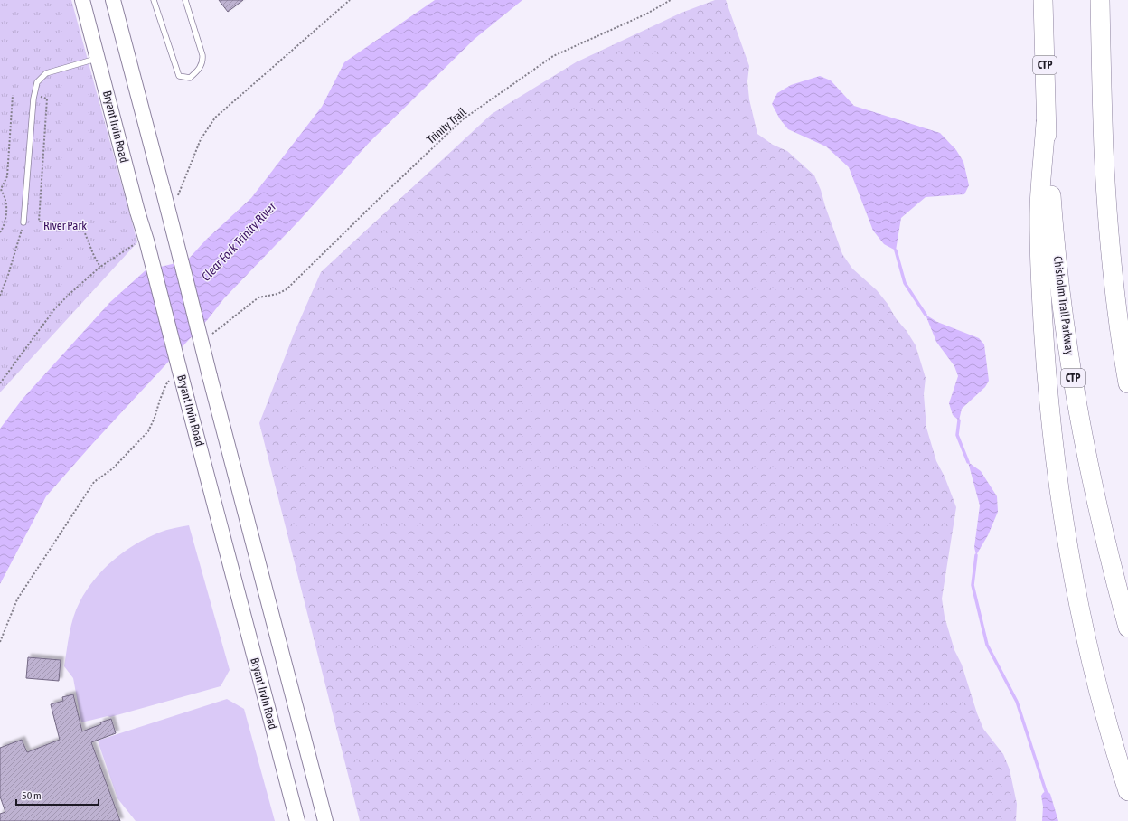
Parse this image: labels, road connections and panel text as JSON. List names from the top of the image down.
{
  "streets": {
    "highway": ["CTP", "Chisholm Trail Parkway"],
    "main road": ["Bryant Irvin Road"],
    "path": ["Trinity Trail"]
  },
  "water": ["Clear Fork Trinity River"],
  "parks": ["River Park"],
  "scale_bar": "50 m"
}
